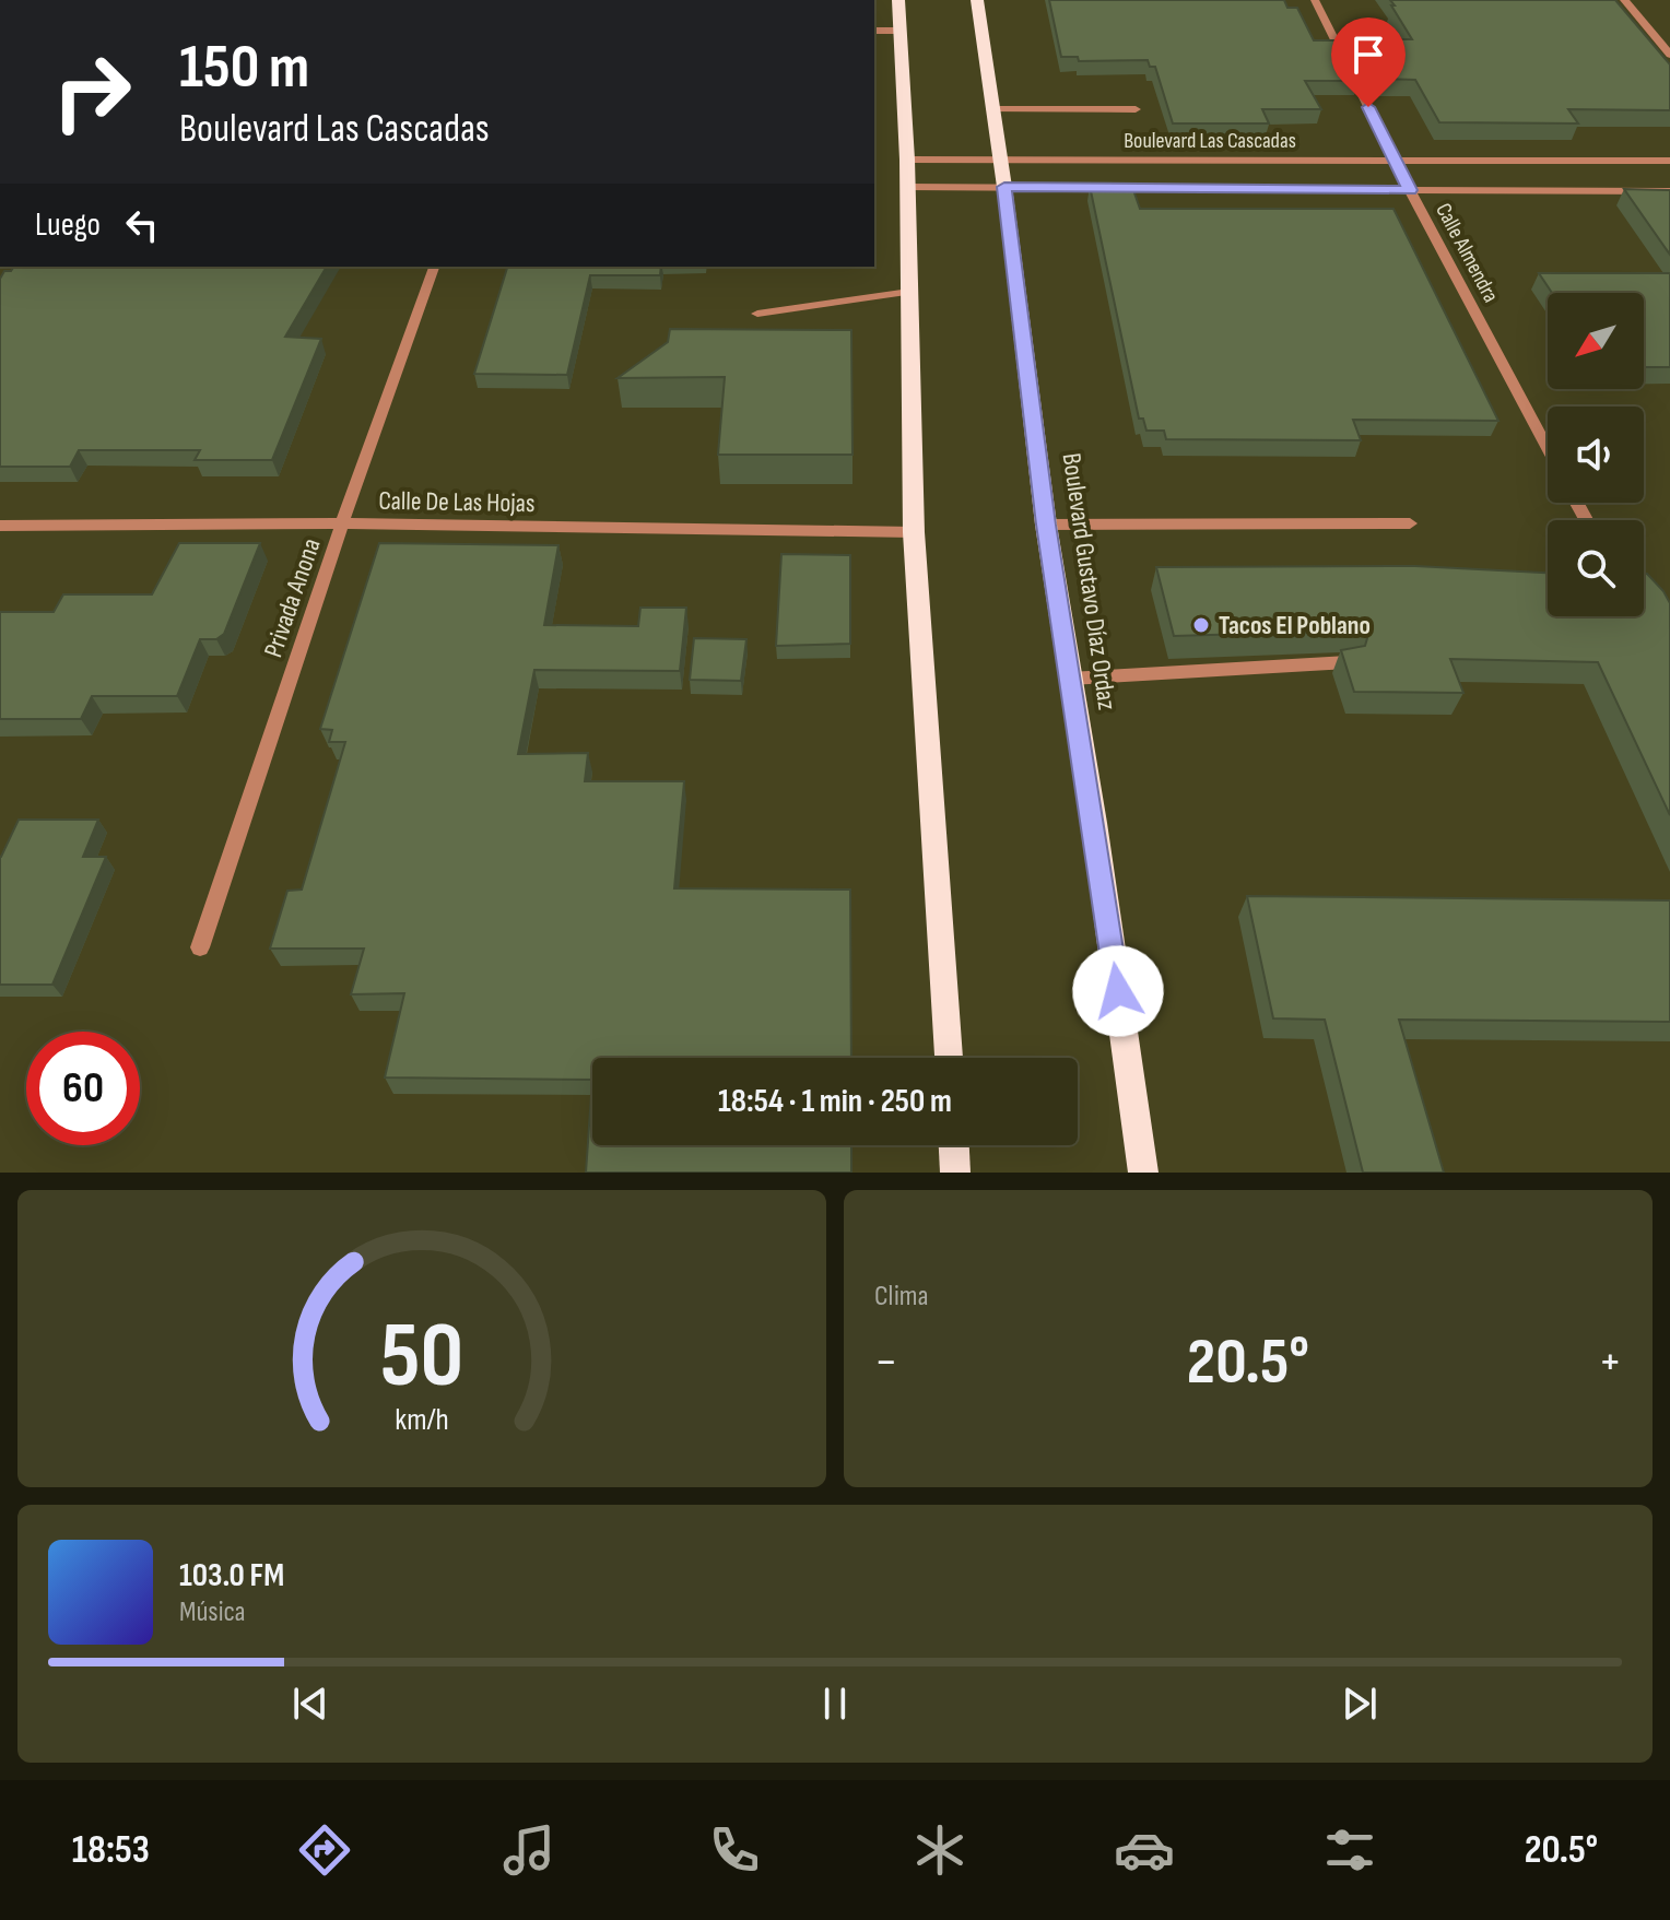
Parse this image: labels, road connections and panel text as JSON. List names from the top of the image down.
{
  "streets": {
    "main road": ["Boulevard Gustavo Díaz Ordaz"],
    "street": [
      "Boulevard Las Cascadas",
      "Calle Almendra",
      "Calle De Las Hojas",
      "Privada Anona"
    ]
  },
  "crossings": [
    ["Boulevard Las Cascadas", "Calle Almendra"],
    ["Boulevard Las Cascadas", "Boulevard Gustavo Díaz Ordaz"],
    ["Calle De Las Hojas", "Privada Anona"]
  ],
  "places": ["Tacos El Poblano"],
  "north": "bottom left",
  "page": {
    "turn": ["150 m", "Boulevard Las Cascadas"],
    "then": "Luego",
    "limit": "60",
    "trip": "18:54 · 1 min · 250 m",
    "tile": "Clima",
    "heat": ["−", "20.5°", "+"],
    "song": ["103.0 FM", "Música"],
    "tabs": ["18:53", "20.5°"],
    "gauge": ["50", "km/h"]
  }
}
